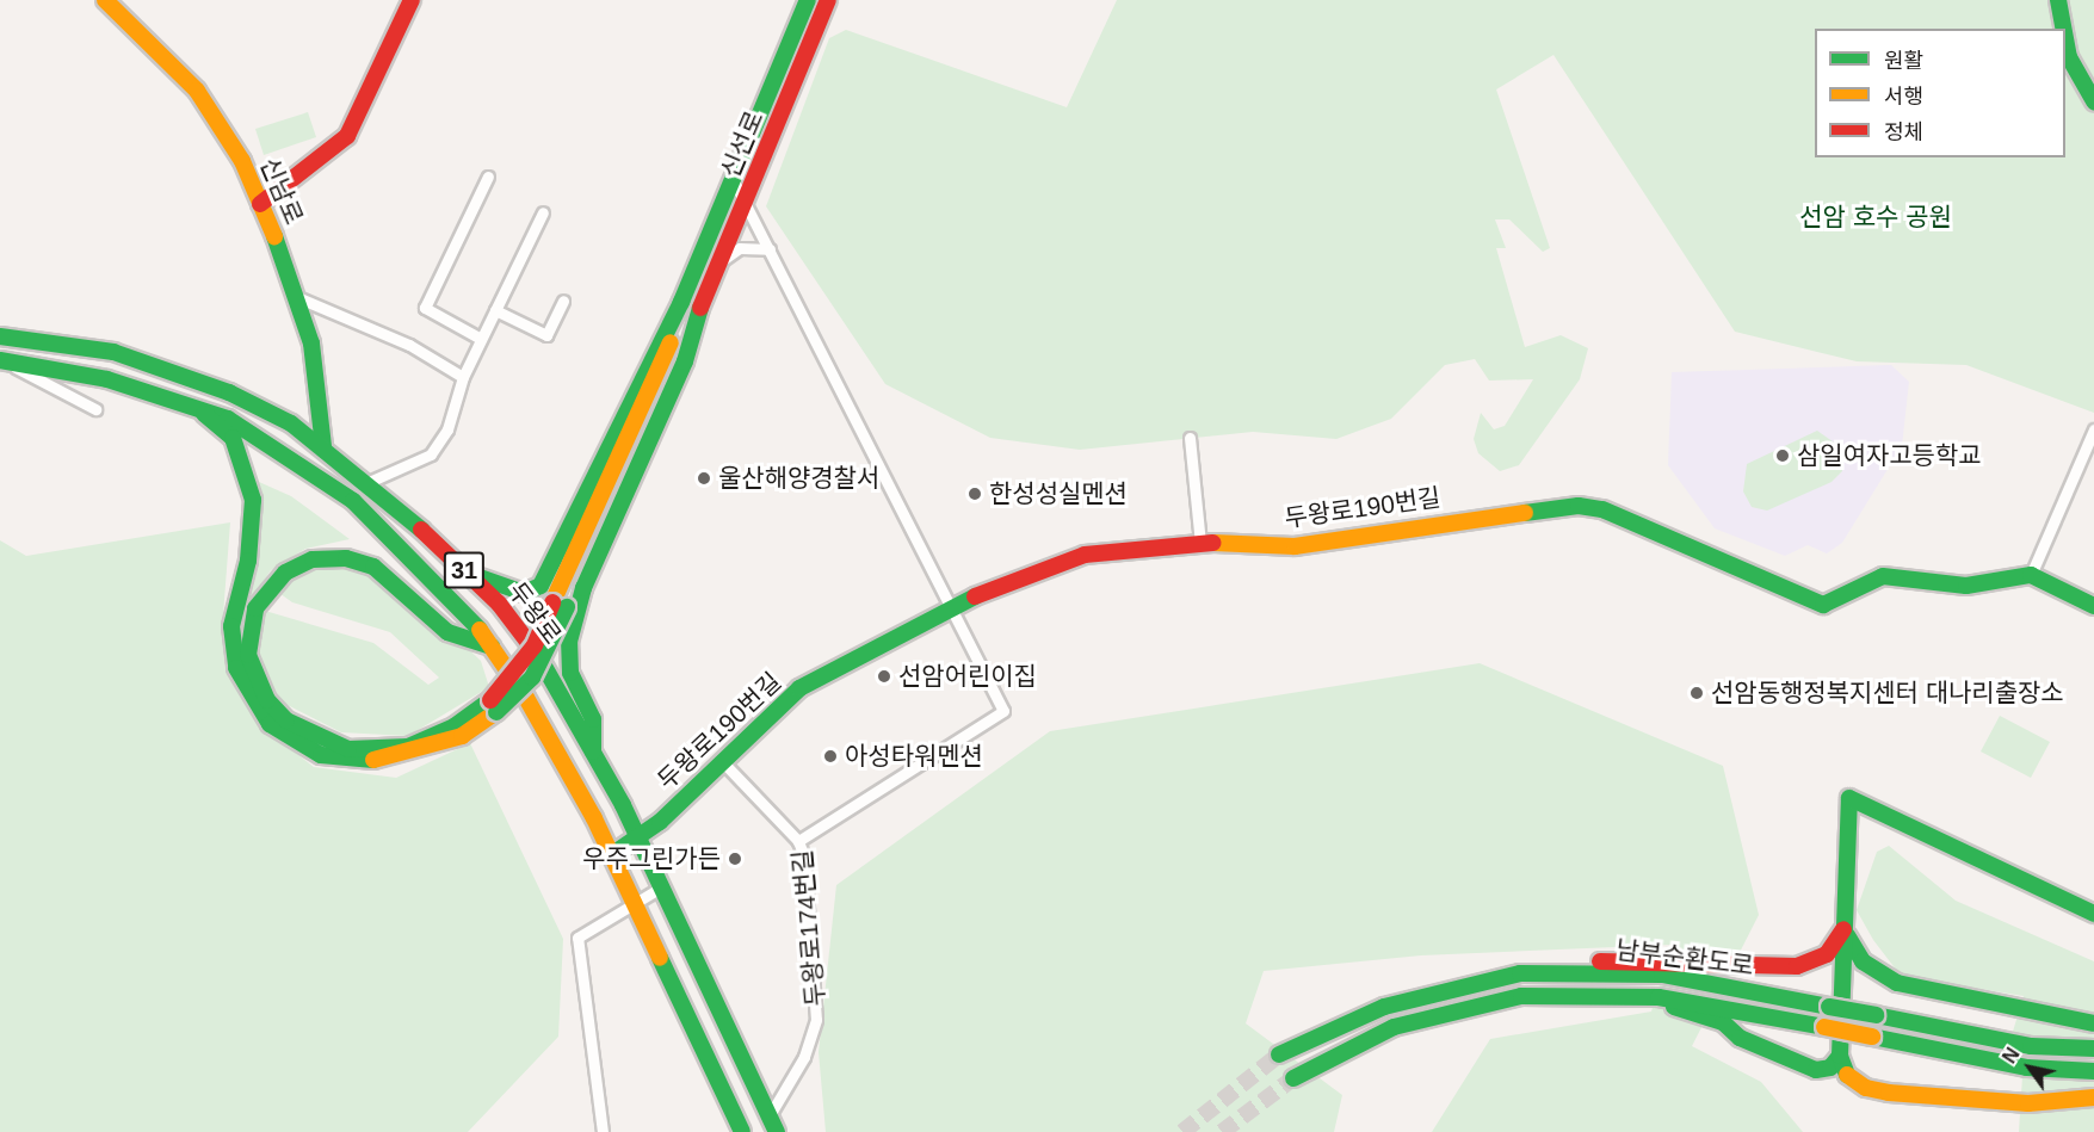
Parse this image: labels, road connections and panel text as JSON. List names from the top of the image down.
{
  "streets": {
    "main road": [
      "신선로",
      "신남로",
      "두왕로190번길",
      "31",
      "두왕로",
      "남부순환도로"
    ],
    "street": ["두왕로174번길"]
  },
  "crossings": [
    ["신남로", "두왕로"],
    ["두왕로190번길", "두왕로"],
    ["두왕로190번길", "두왕로174번길"],
    ["두왕로", "두왕로174번길"]
  ],
  "parks": ["선암 호수 공원"],
  "places": [
    "삼일여자고등학교",
    "울산해양경찰서",
    "한성성실멘션",
    "선암어린이집",
    "선암동행정복지센터 대나리출장소",
    "아성타워멘션",
    "우주그린가든"
  ],
  "legend": ["원활", "서행", "정체"],
  "north": "top left"
}
